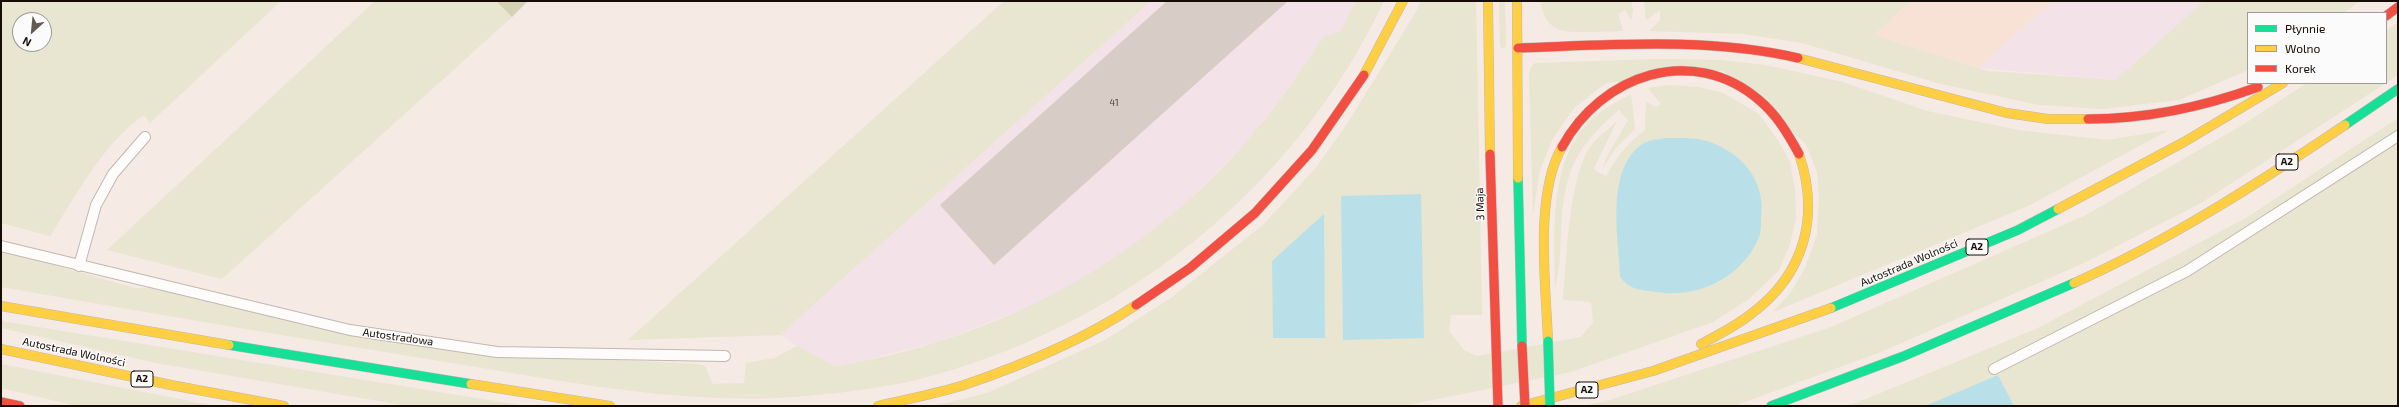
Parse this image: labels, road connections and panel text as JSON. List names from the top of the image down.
{
  "streets": {
    "main road": ["A2", "3 Maja", "Autostrada Wolności"],
    "lane": ["Autostradowa"]
  },
  "house_numbers": ["41"],
  "legend": ["Płynnie", "Wolno", "Korek"],
  "north": "bottom left"
}
